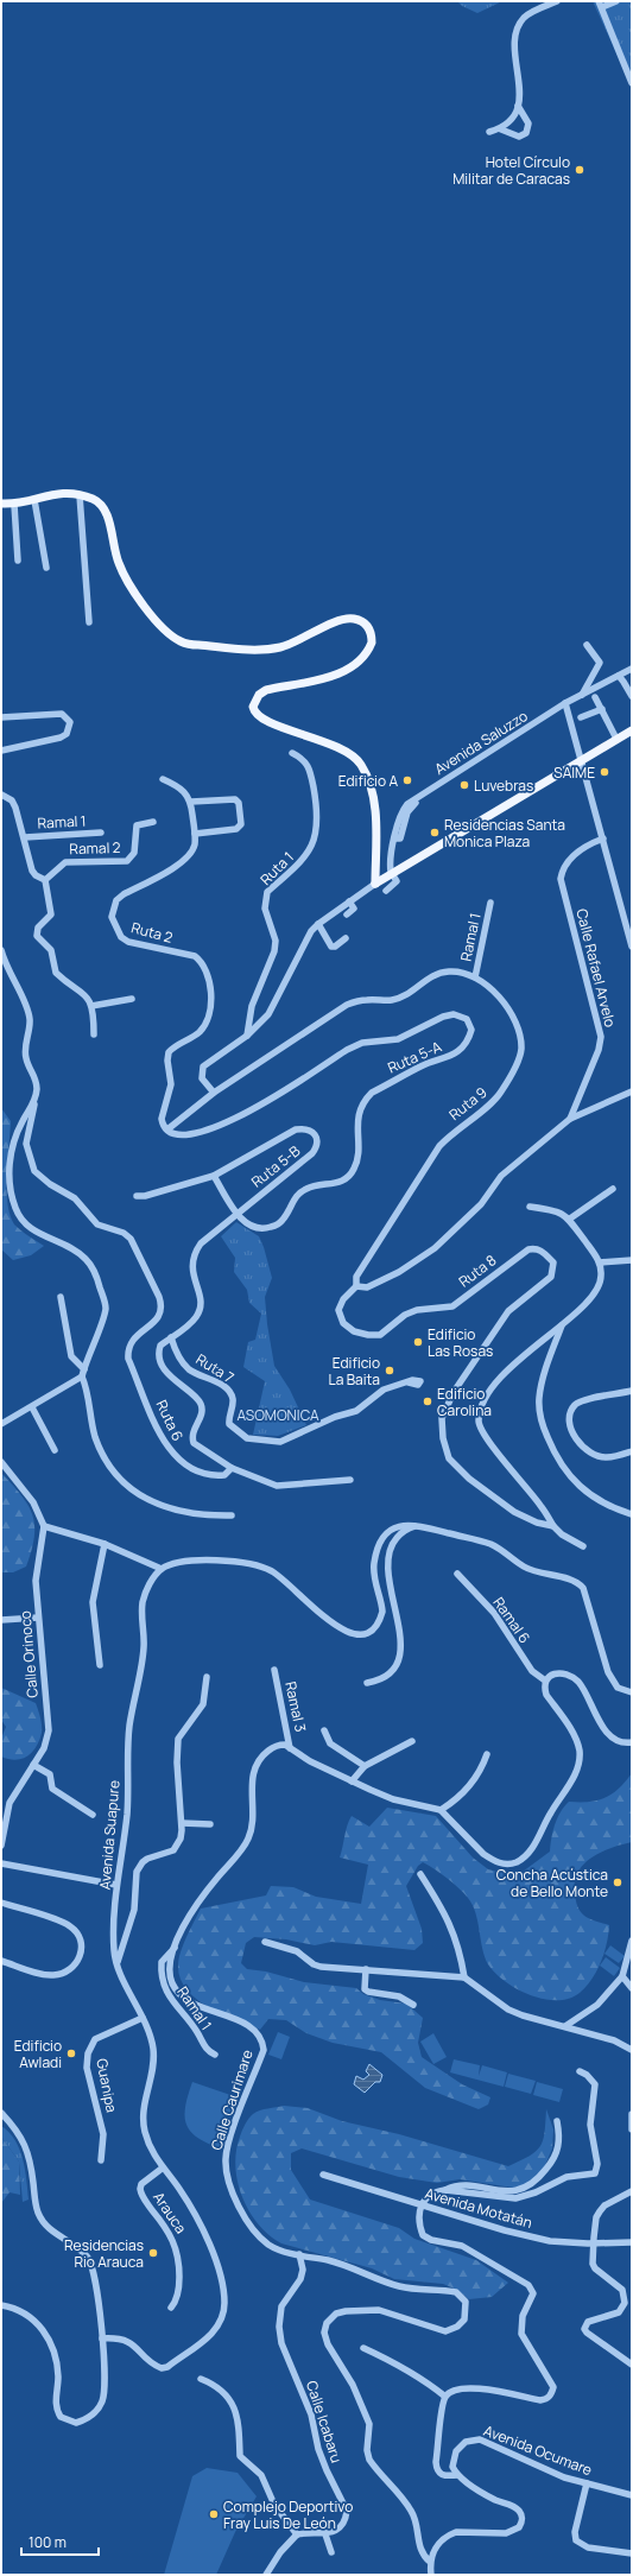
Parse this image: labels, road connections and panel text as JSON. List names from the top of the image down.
{
  "streets": {
    "street": [
      "Avenida Saluzzo",
      "Ramal 1",
      "Ramal 2",
      "Ruta 1",
      "Ruta 2",
      "Calle Rafael Arvelo",
      "Ruta 5-A",
      "Ruta 9",
      "Ruta 5-B",
      "Ruta 8",
      "Ruta 7",
      "Ruta 6",
      "Ramal 6",
      "Calle Orinoco",
      "Ramal 3",
      "Avenida Suapure",
      "Guanipa",
      "Calle Caurimare",
      "Avenida Motatán",
      "Arauca",
      "Calle Icabaru",
      "Avenida Ocumare"
    ]
  },
  "crossings": [
    ["Ramal 1", "Ruta 9"],
    ["Ramal 1", "Calle Caurimare"],
    ["Ruta 2", "Ruta 5-A"],
    ["Ruta 2", "Ruta 9"],
    ["Ruta 5-A", "Ruta 9"],
    ["Ruta 5-A", "Ruta 5-B"],
    ["Ruta 5-A", "Ruta 6"],
    ["Ruta 9", "Ruta 8"],
    ["Ruta 5-B", "Ruta 6"],
    ["Ruta 7", "Ruta 6"],
    ["Ramal 3", "Calle Caurimare"],
    ["Avenida Suapure", "Guanipa"],
    ["Avenida Suapure", "Arauca"],
    ["Calle Caurimare", "Calle Icabaru"]
  ],
  "parks": ["ASOMONICA"],
  "places": [
    "Hotel Círculo Militar de Caracas",
    "SAIME",
    "Edificio A",
    "Luvebras",
    "Residencias Santa Monica Plaza",
    "Edificio Las Rosas",
    "Edificio La Baita",
    "Edificio Carolina",
    "Concha Acústica de Bello Monte",
    "Edificio Awladi",
    "Residencias Rio Arauca",
    "Complejo Deportivo Fray Luis De León"
  ],
  "scale_bar": "100 m"
}
